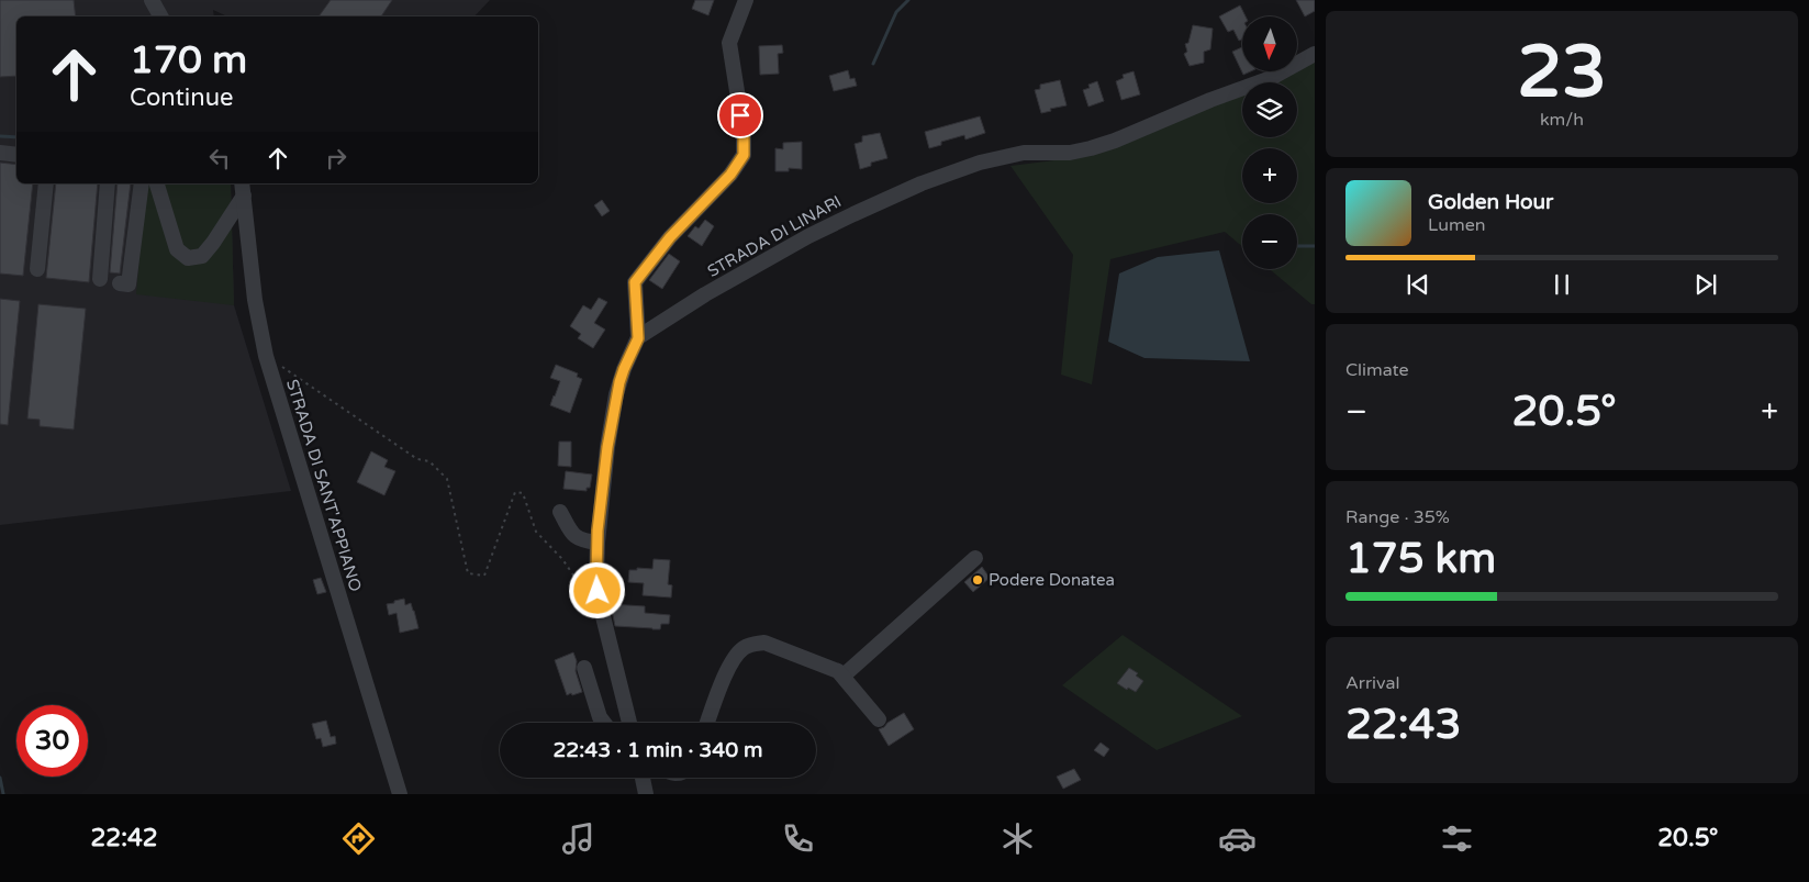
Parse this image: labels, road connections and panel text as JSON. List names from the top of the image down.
{
  "streets": {
    "street": ["STRADA DI LINARI", "STRADA DI SANT'APPIANO"]
  },
  "places": ["Podere Donatea"],
  "north": "bottom",
  "page": {
    "tile": [
      ["23", "km/h"],
      "Climate",
      ["Range · 35%", "175 km"],
      ["Arrival", "22:43"]
    ],
    "map_buttons": ["+", "−"],
    "turn": ["170 m", "Continue"],
    "song": ["Golden Hour", "Lumen"],
    "heat": ["−", "20.5°", "+"],
    "limit": "30",
    "trip": "22:43 · 1 min · 340 m",
    "tabs": ["22:42", "20.5°"]
  }
}
